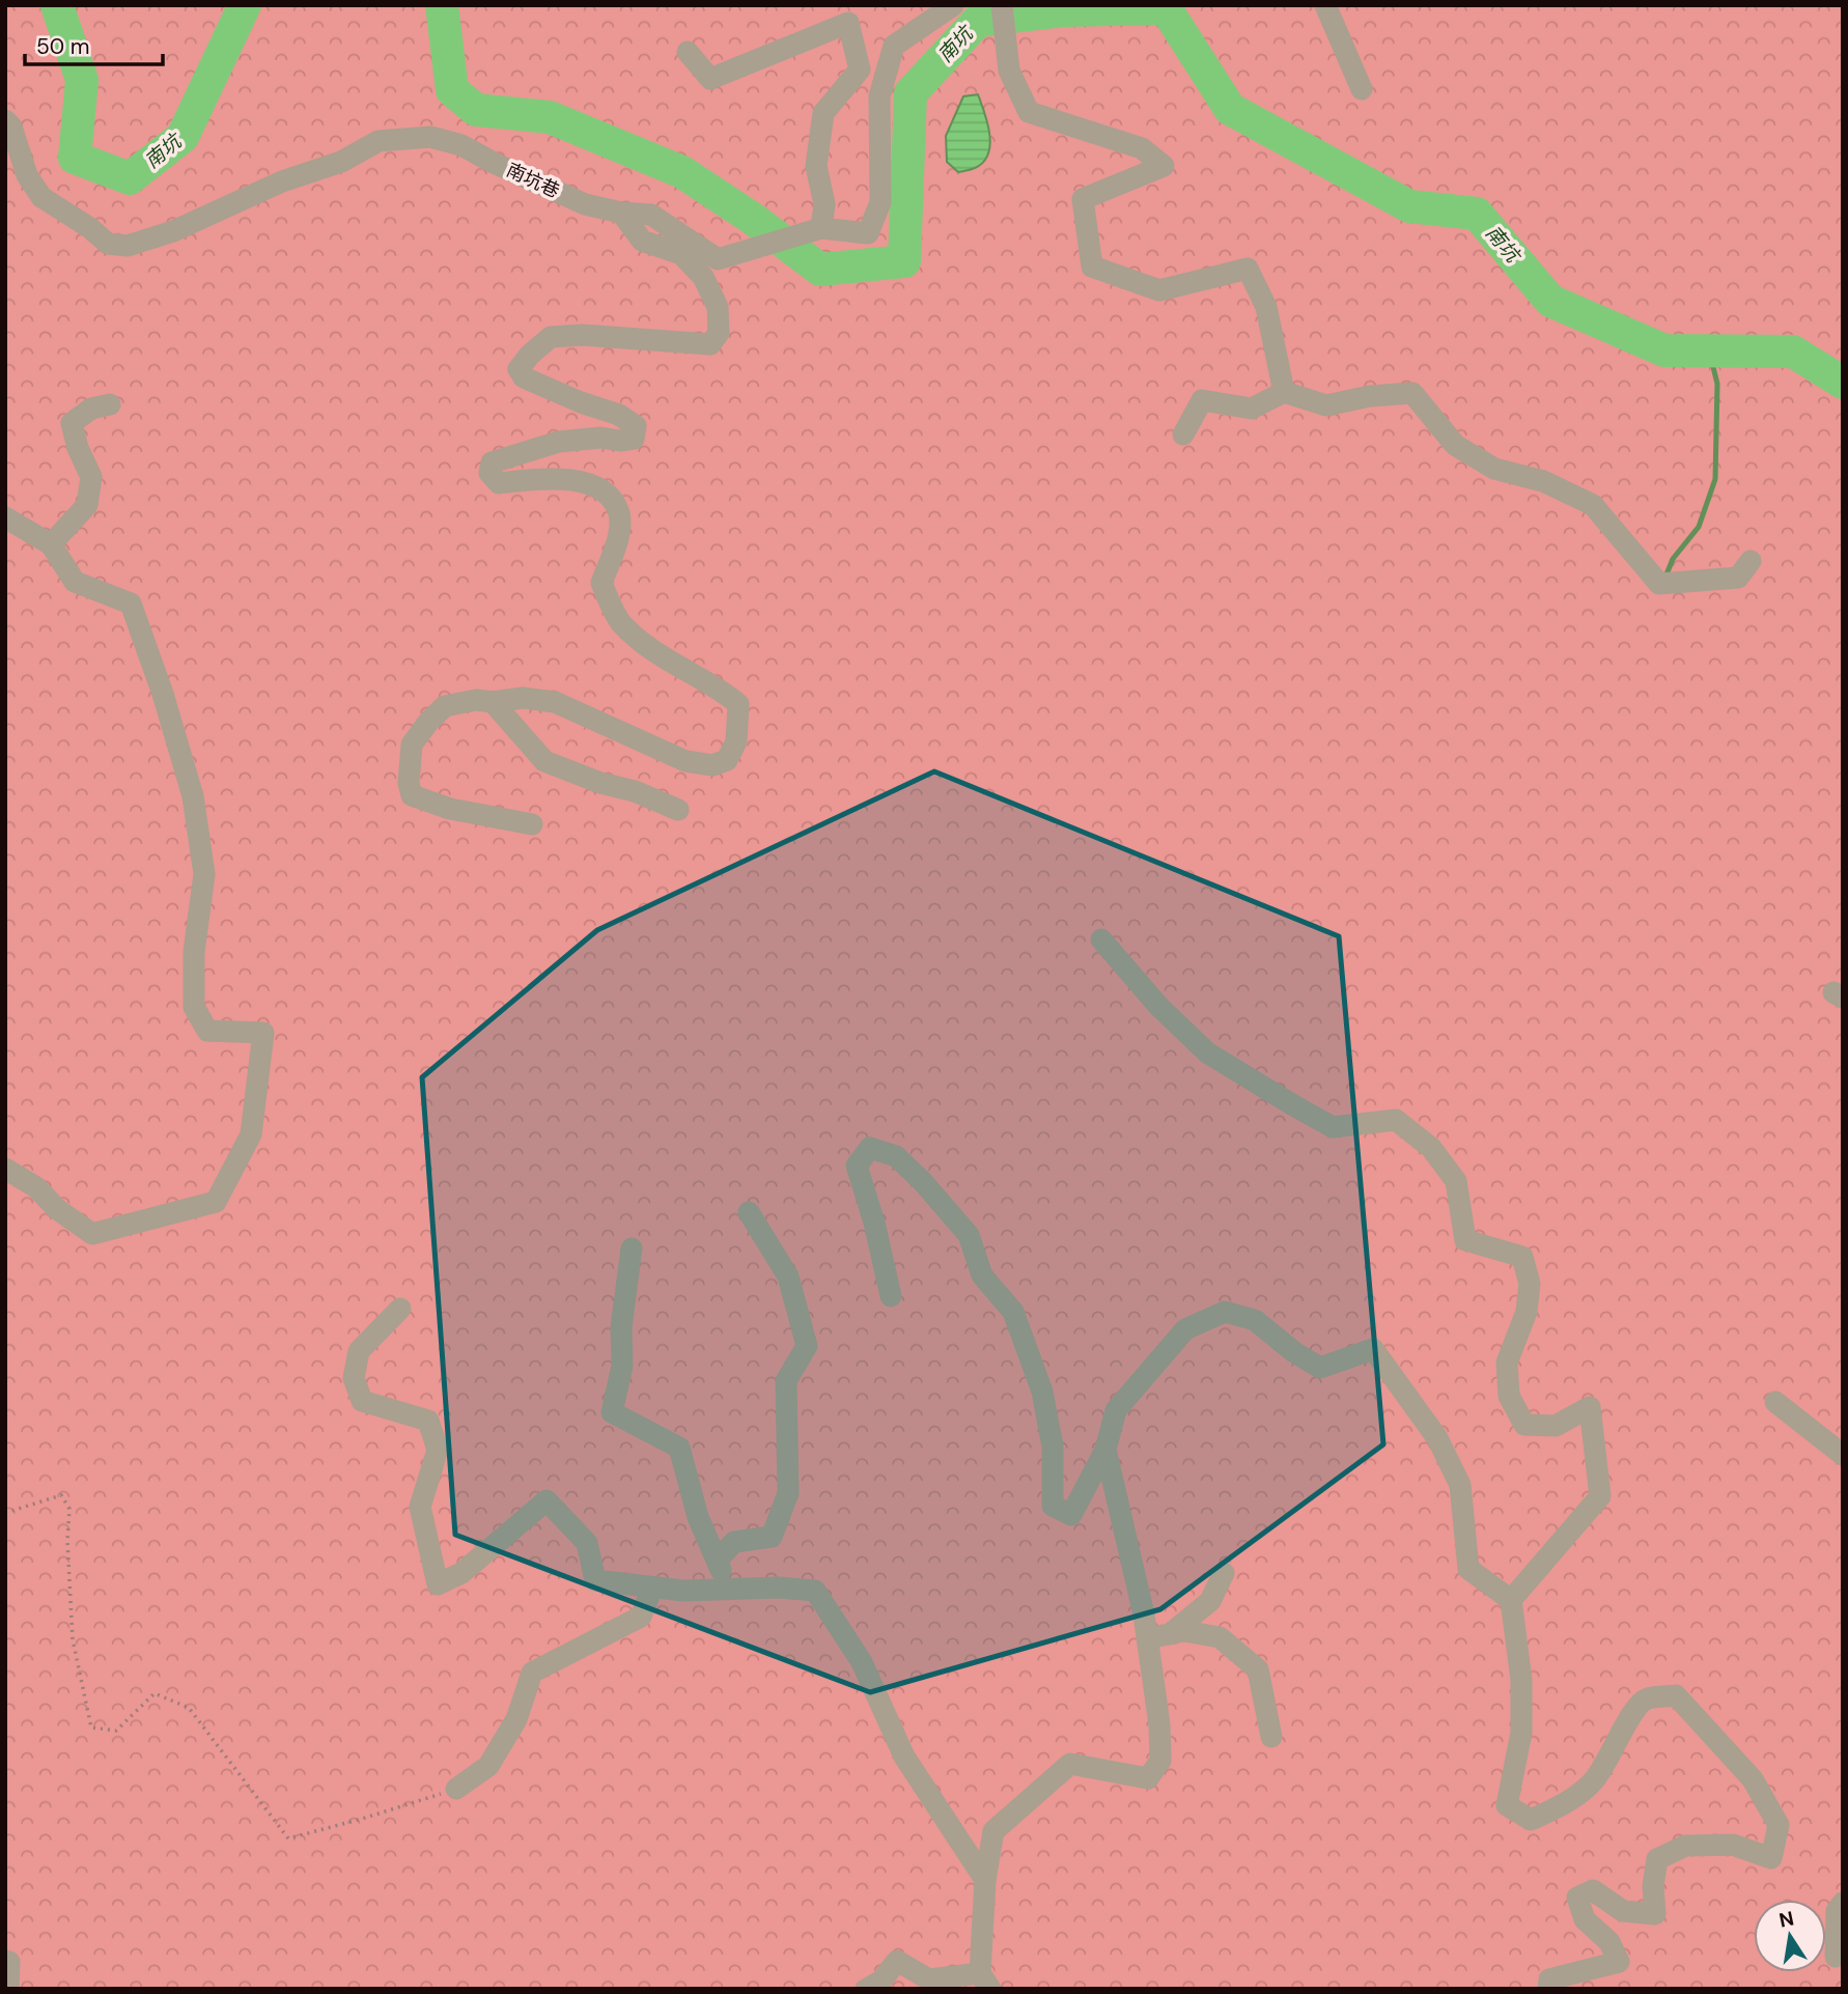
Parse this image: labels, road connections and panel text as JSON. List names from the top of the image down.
{
  "streets": {
    "street": ["南坑巷"]
  },
  "water": ["南坑"],
  "scale_bar": "50 m",
  "north": "top"
}
